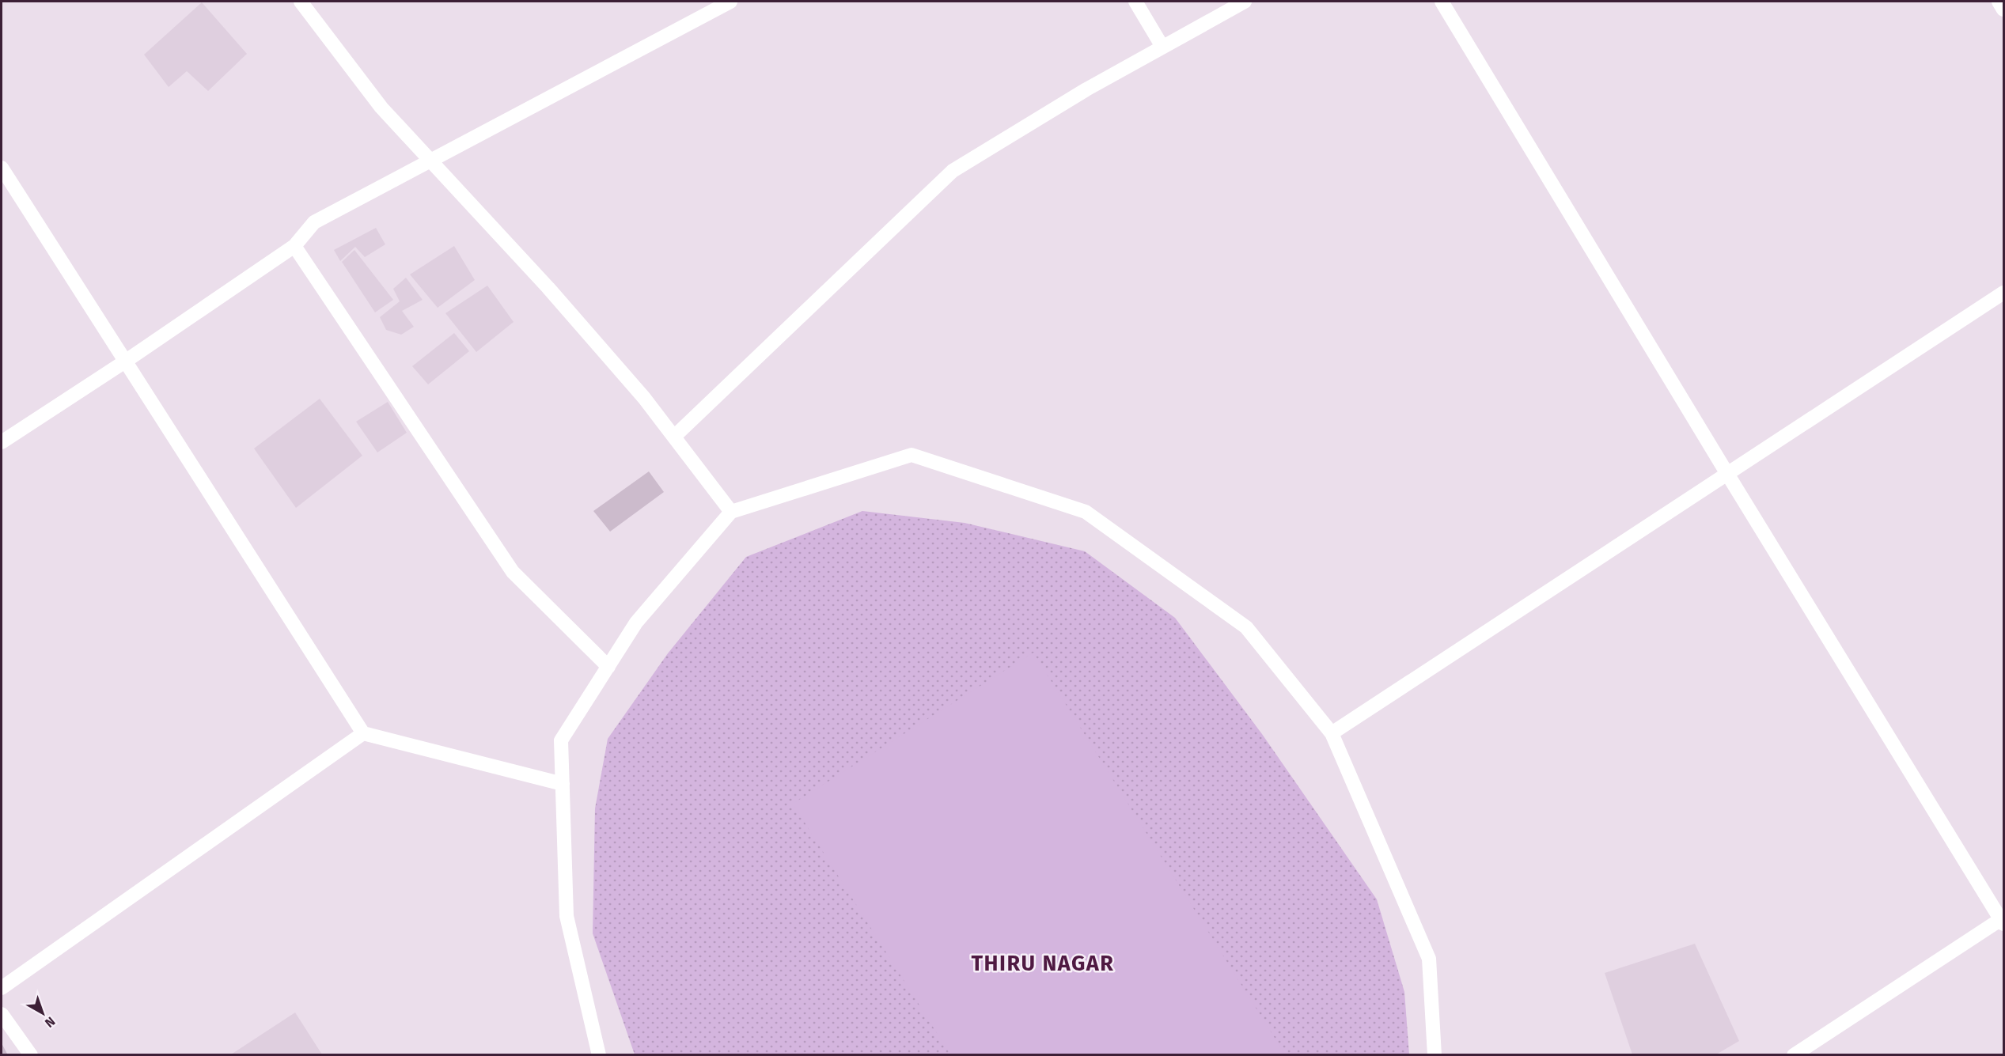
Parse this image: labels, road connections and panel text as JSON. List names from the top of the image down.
{
  "districts": ["THIRU NAGAR"],
  "north": "bottom right"
}
